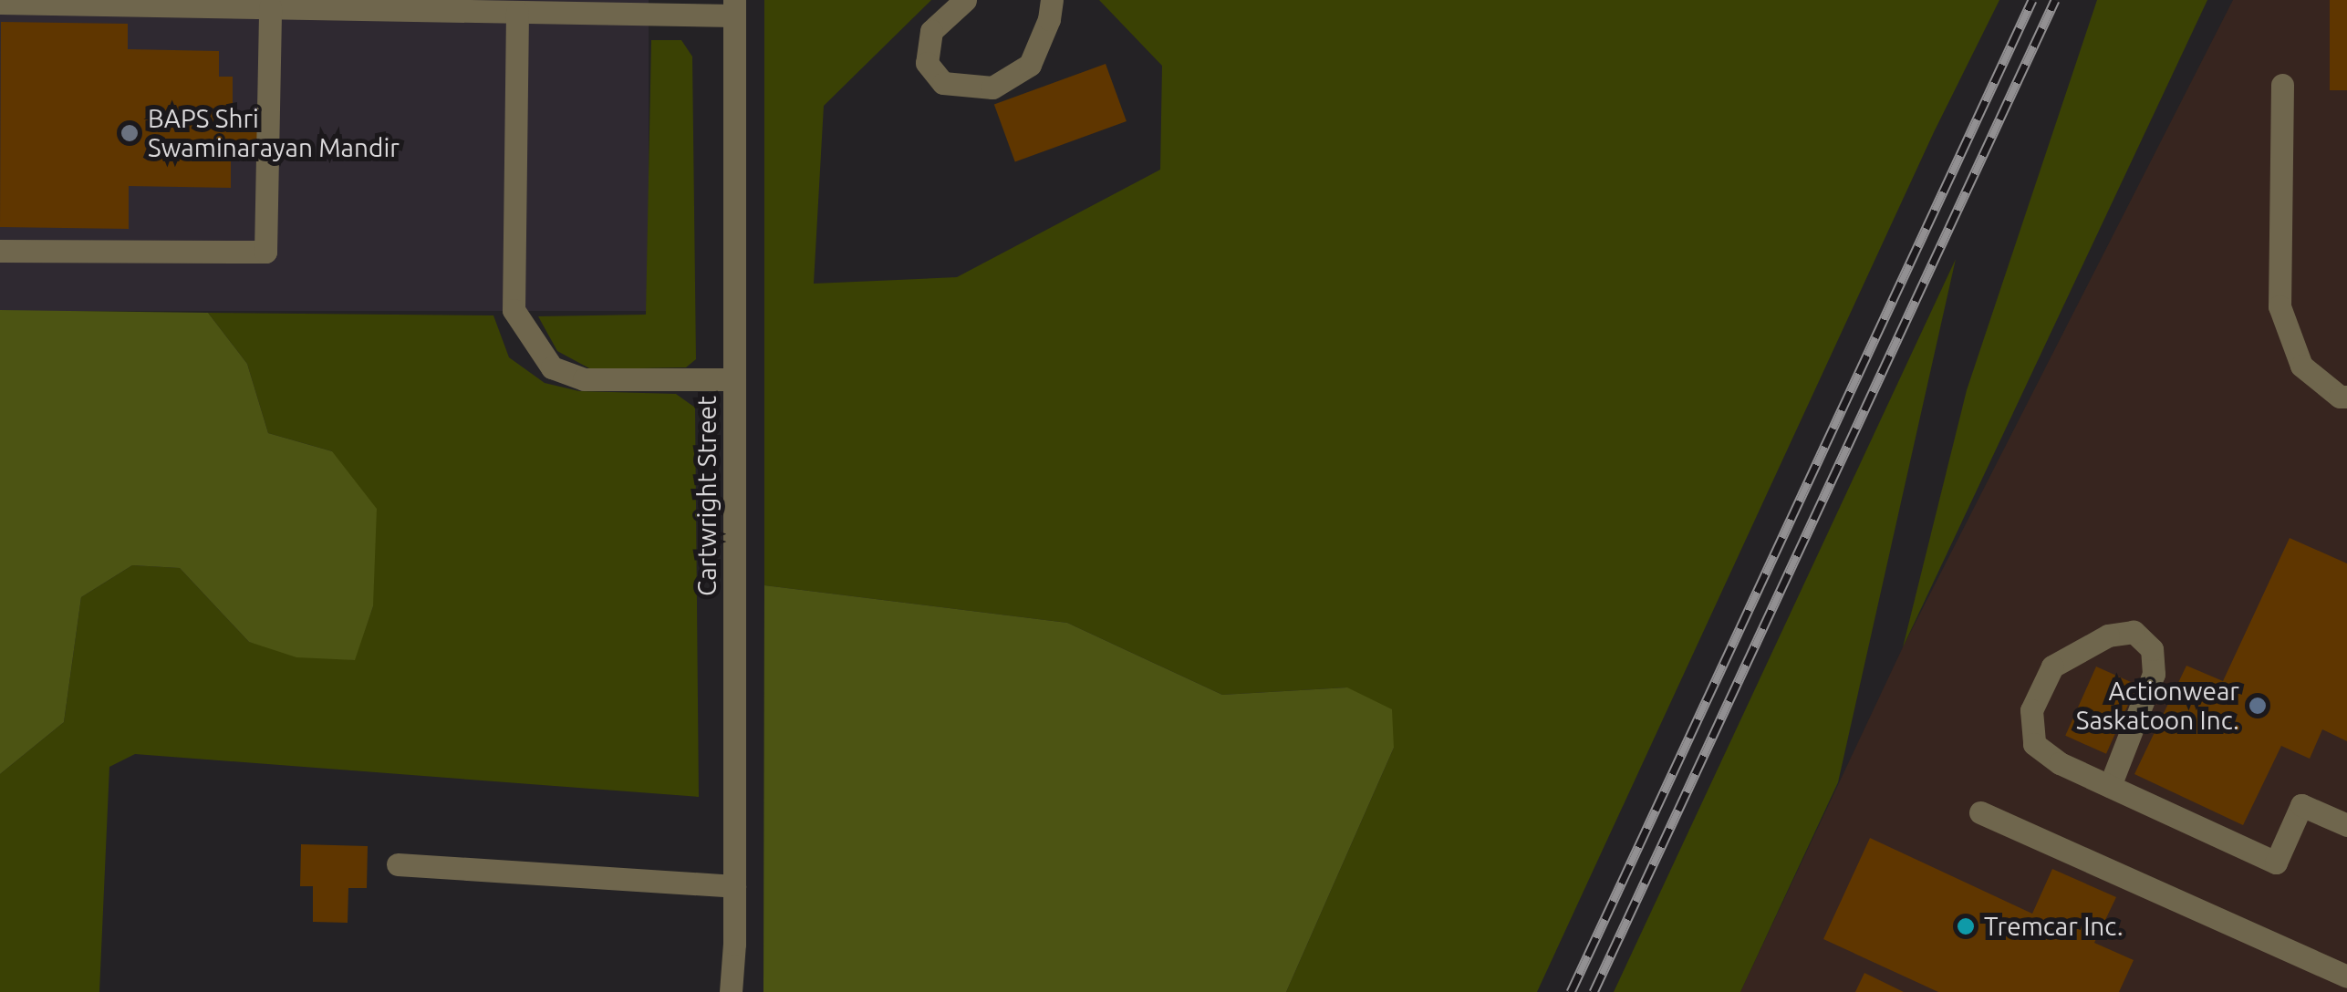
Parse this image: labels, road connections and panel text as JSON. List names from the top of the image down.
{
  "streets": {
    "street": ["Cartwright Street"]
  },
  "places": ["BAPS Shri Swaminarayan Mandir", "Actionwear Saskatoon Inc.", "Tremcar Inc."]
}
